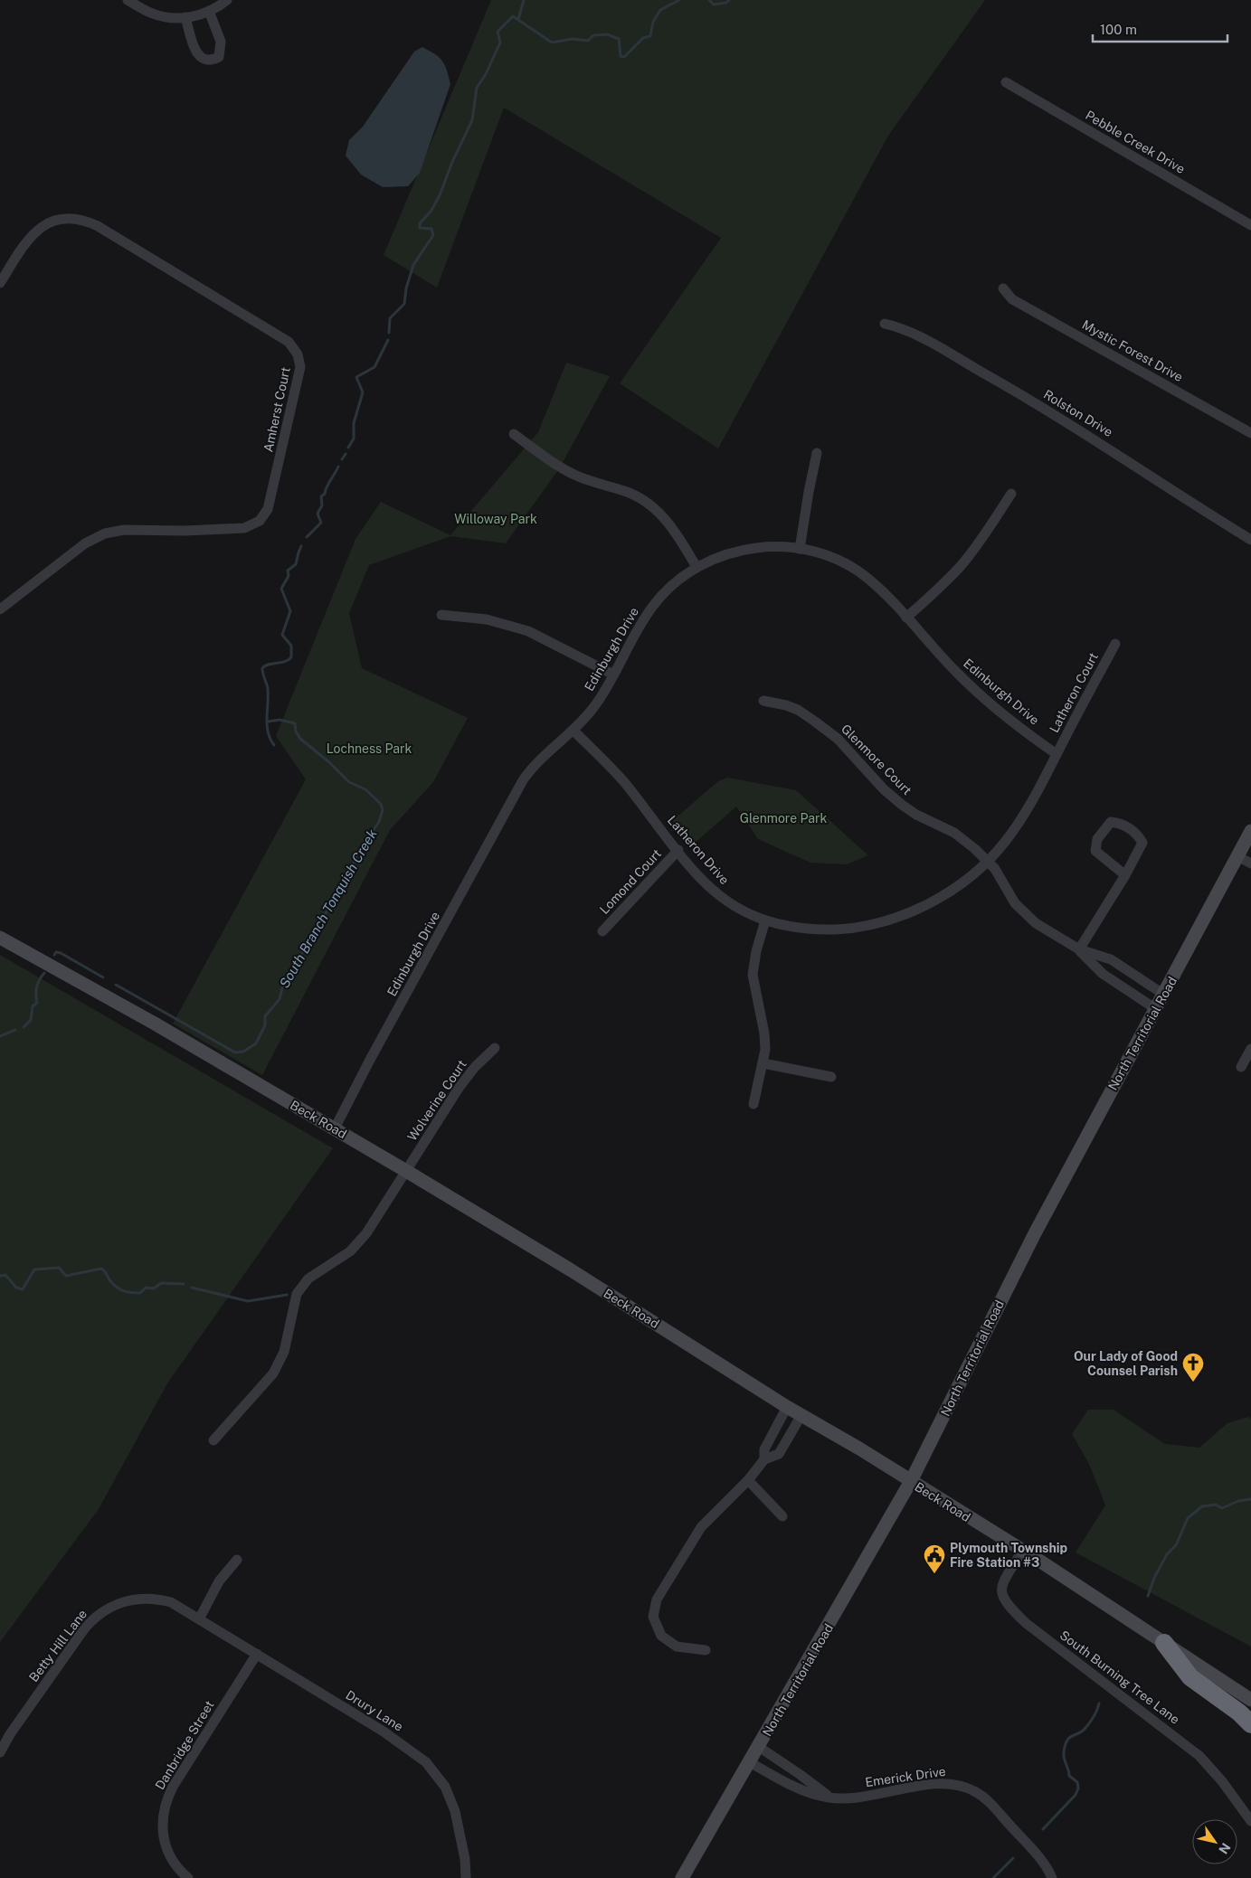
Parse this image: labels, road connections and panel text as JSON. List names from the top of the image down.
{
  "streets": {
    "main road": ["North Territorial Road", "Beck Road"],
    "street": [
      "Pebble Creek Drive",
      "Mystic Forest Drive",
      "Amherst Court",
      "Rolston Drive",
      "Edinburgh Drive",
      "Latheron Court",
      "Glenmore Court",
      "Latheron Drive",
      "Lomond Court",
      "Wolverine Court",
      "Betty Hill Lane",
      "South Burning Tree Lane",
      "Drury Lane",
      "Danbridge Street",
      "Emerick Drive"
    ]
  },
  "crossings": [
    ["Edinburgh Drive", "Latheron Court"],
    ["Edinburgh Drive", "Latheron Drive"],
    ["Edinburgh Drive", "Beck Road"],
    ["Latheron Court", "Latheron Drive"],
    ["Glenmore Court", "Latheron Drive"],
    ["Latheron Drive", "Lomond Court"],
    ["North Territorial Road", "Beck Road"],
    ["North Territorial Road", "Emerick Drive"],
    ["Wolverine Court", "Beck Road"],
    ["Beck Road", "South Burning Tree Lane"],
    ["Betty Hill Lane", "Drury Lane"],
    ["Drury Lane", "Danbridge Street"]
  ],
  "water": ["South Branch Tonquish Creek"],
  "parks": ["Willoway Park", "Lochness Park", "Glenmore Park"],
  "places": {
    "church": ["Our Lady of Good Counsel Parish"],
    "public building": ["Plymouth Township Fire Station #3"]
  },
  "scale_bar": "100 m",
  "north": "bottom right"
}
